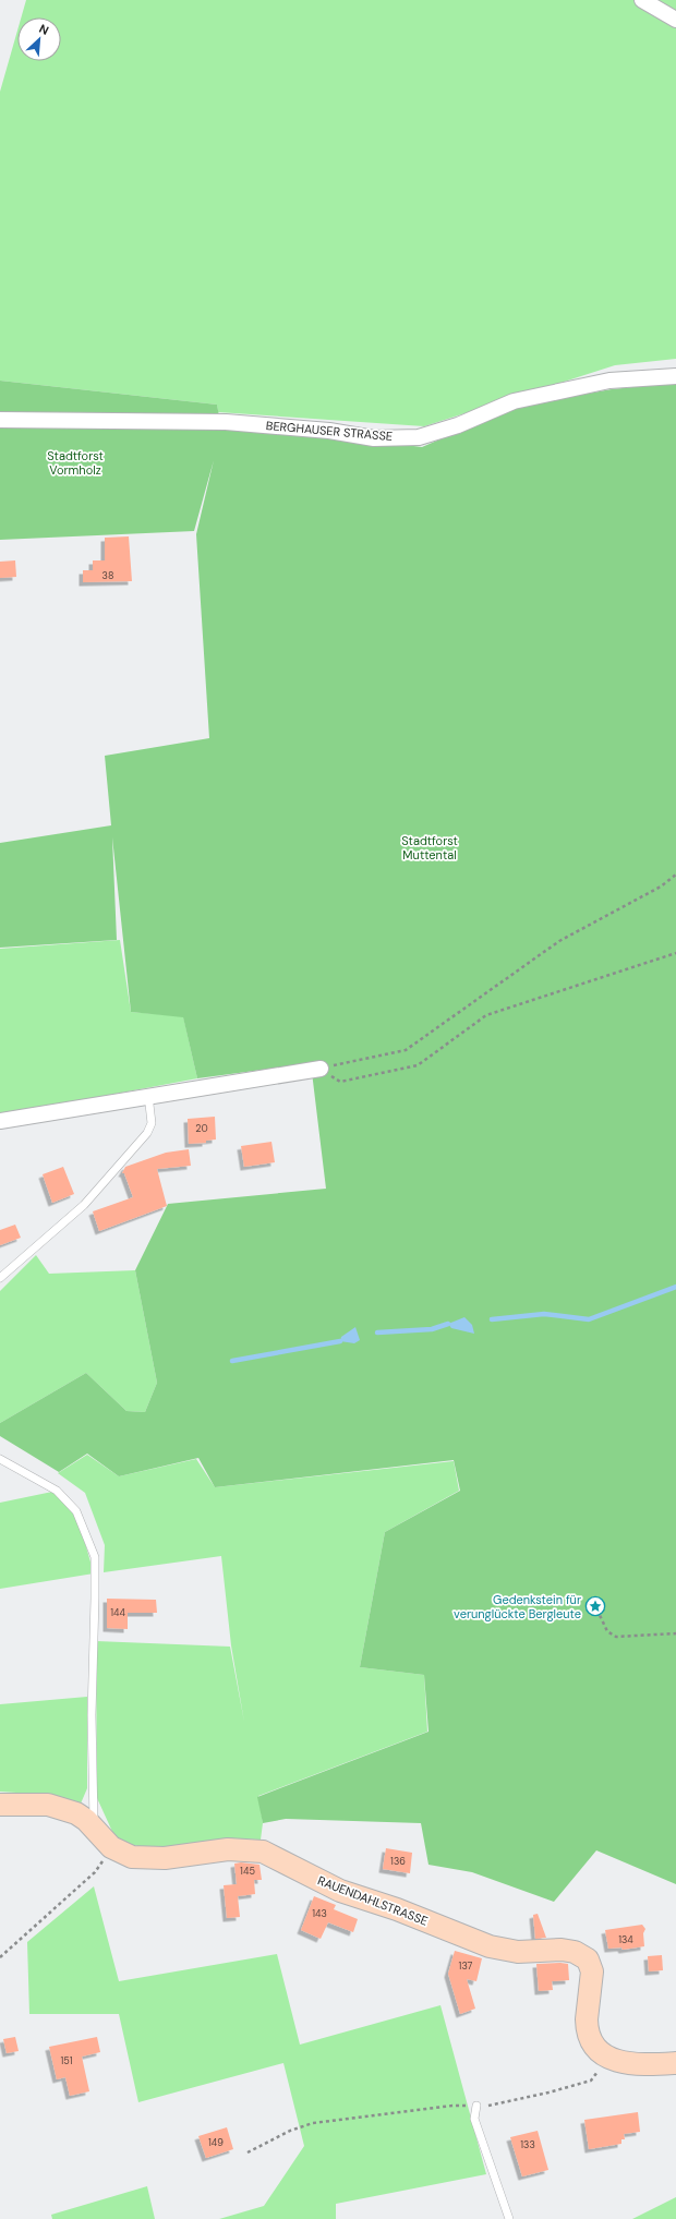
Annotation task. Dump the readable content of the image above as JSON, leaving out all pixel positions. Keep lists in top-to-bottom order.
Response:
{
  "streets": {
    "street": ["BERGHAUSER STRASSE", "RAUENDAHLSTRASSE"]
  },
  "parks": ["Stadtforst Vormholz", "Stadtforst Muttental"],
  "places": {
    "place": ["Gedenkstein für verunglückte Bergleute"]
  },
  "house_numbers": [
    "38",
    "20",
    "144",
    "136",
    "145",
    "143",
    "134",
    "137",
    "151",
    "149",
    "133"
  ],
  "north": "top right"
}
